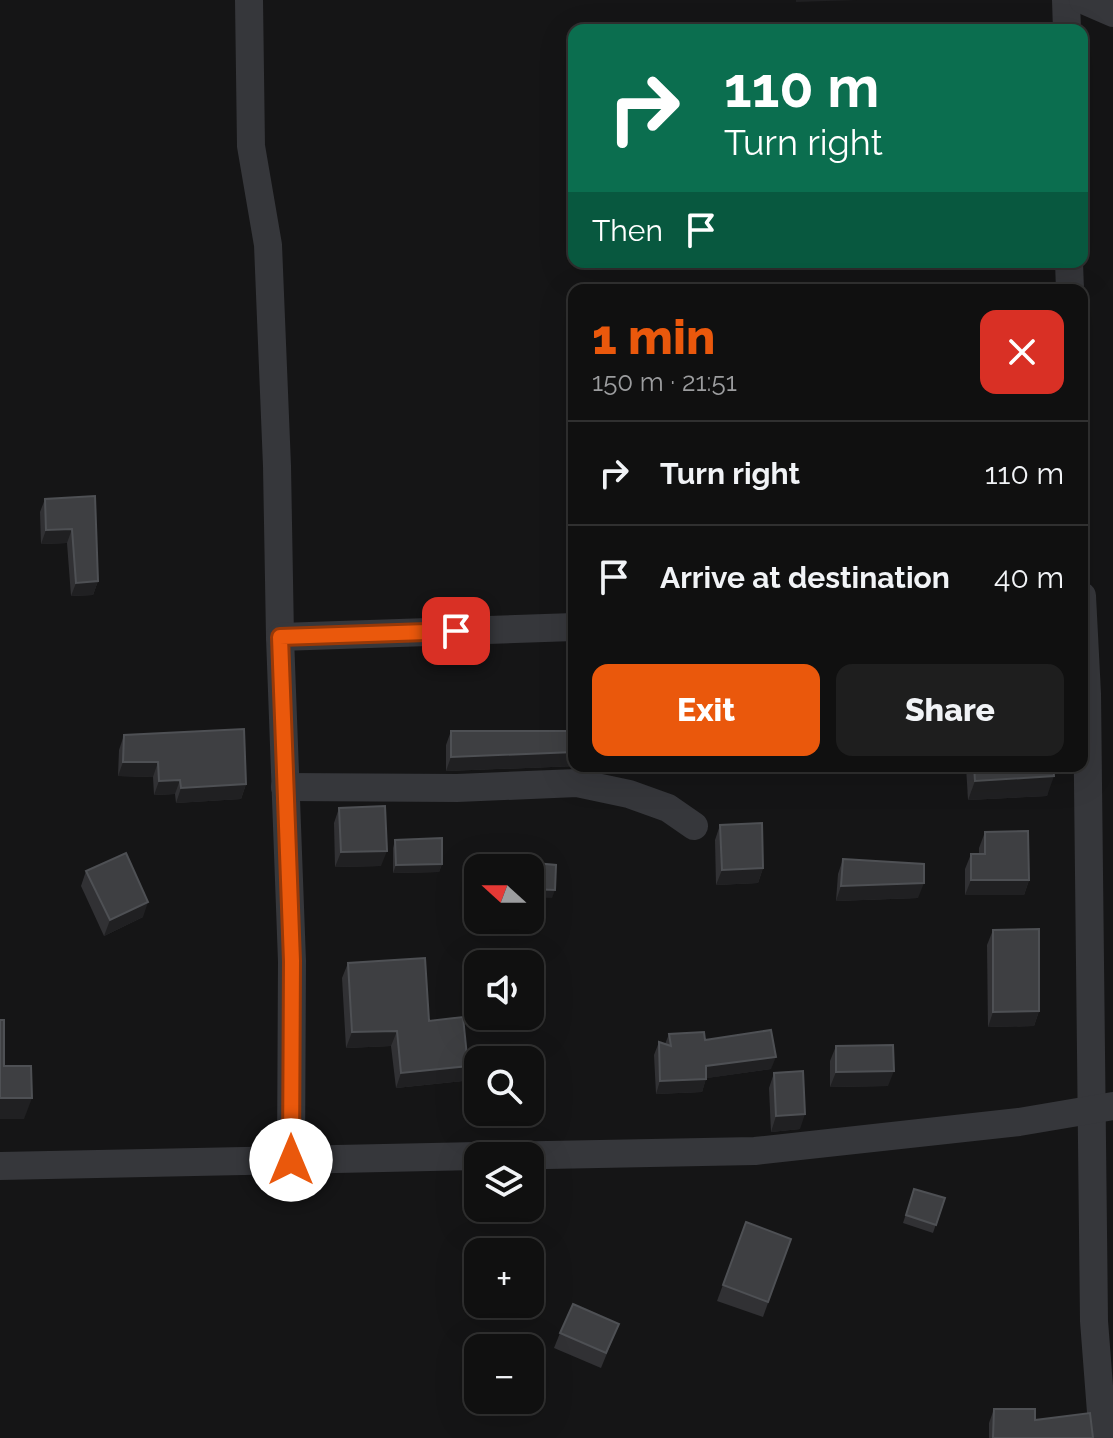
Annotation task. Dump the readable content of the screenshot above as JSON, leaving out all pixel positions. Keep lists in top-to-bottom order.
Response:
{
  "north": "left",
  "page": {
    "turn": ["110 m", "Turn right"],
    "then": "Then",
    "heading": ["1 min", "150 m · 21:51"],
    "list": [
      {
        "name": "Turn right",
        "value": "110 m"
      },
      {
        "name": "Arrive at destination",
        "value": "40 m"
      }
    ],
    "buttons": ["Exit", "Share"],
    "map_buttons": ["+", "−"]
  }
}
